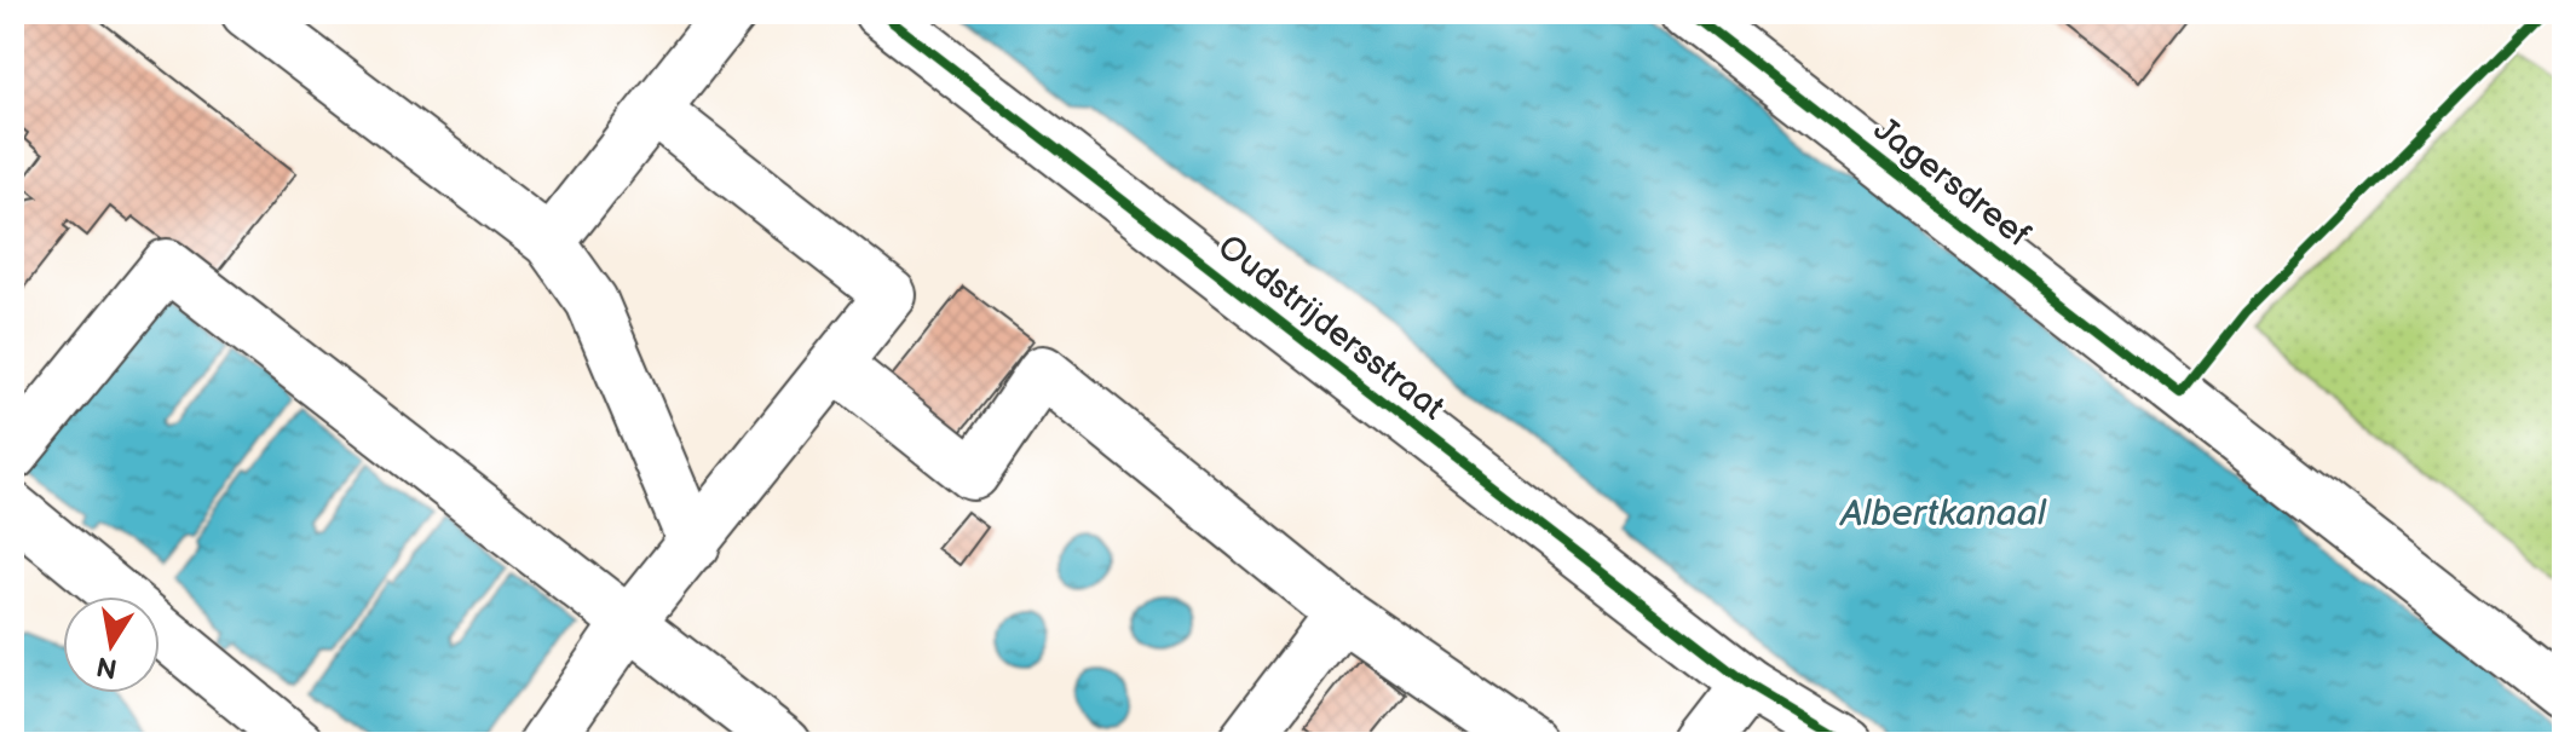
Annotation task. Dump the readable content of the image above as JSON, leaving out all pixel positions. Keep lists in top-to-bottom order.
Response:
{
  "streets": {
    "street": ["Jagersdreef", "Oudstrijdersstraat"]
  },
  "water": ["Albertkanaal"],
  "north": "bottom"
}
